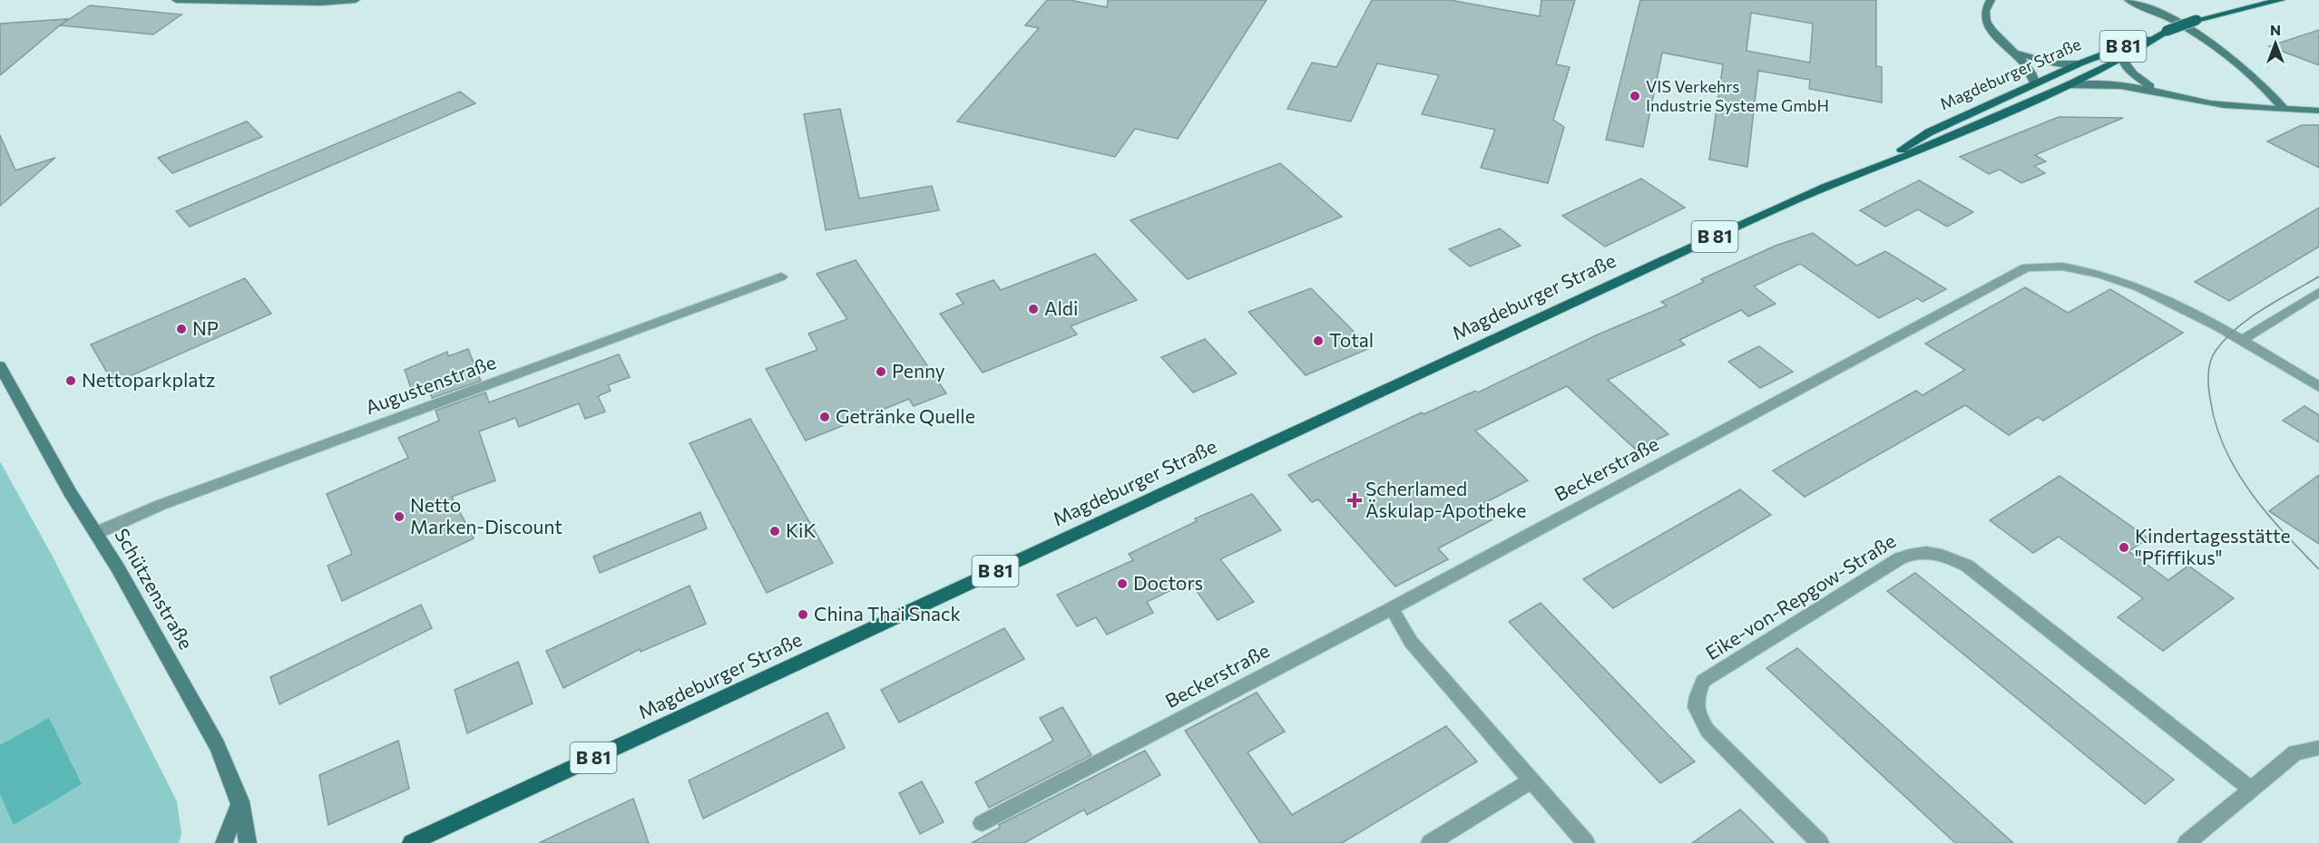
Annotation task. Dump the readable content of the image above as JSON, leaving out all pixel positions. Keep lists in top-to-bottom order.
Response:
{
  "streets": {
    "main road": ["B 81", "Magdeburger Straße"],
    "street": [
      "Augustenstraße",
      "Beckerstraße",
      "Schützenstraße",
      "Eike-von-Repgow-Straße"
    ]
  },
  "crossings": [
    ["Augustenstraße", "Schützenstraße"]
  ],
  "places": {
    "other": [
      "VIS Verkehrs Industrie Systeme GmbH",
      "Aldi",
      "NP",
      "Total",
      "Penny",
      "Nettoparkplatz",
      "Getränke Quelle",
      "Netto Marken-Discount",
      "KiK",
      "Kindertagesstätte \"Pfiffikus\"",
      "Doctors",
      "China Thai Snack"
    ],
    "health": ["Scherlamed Äskulap-Apotheke"]
  },
  "north": "top"
}
